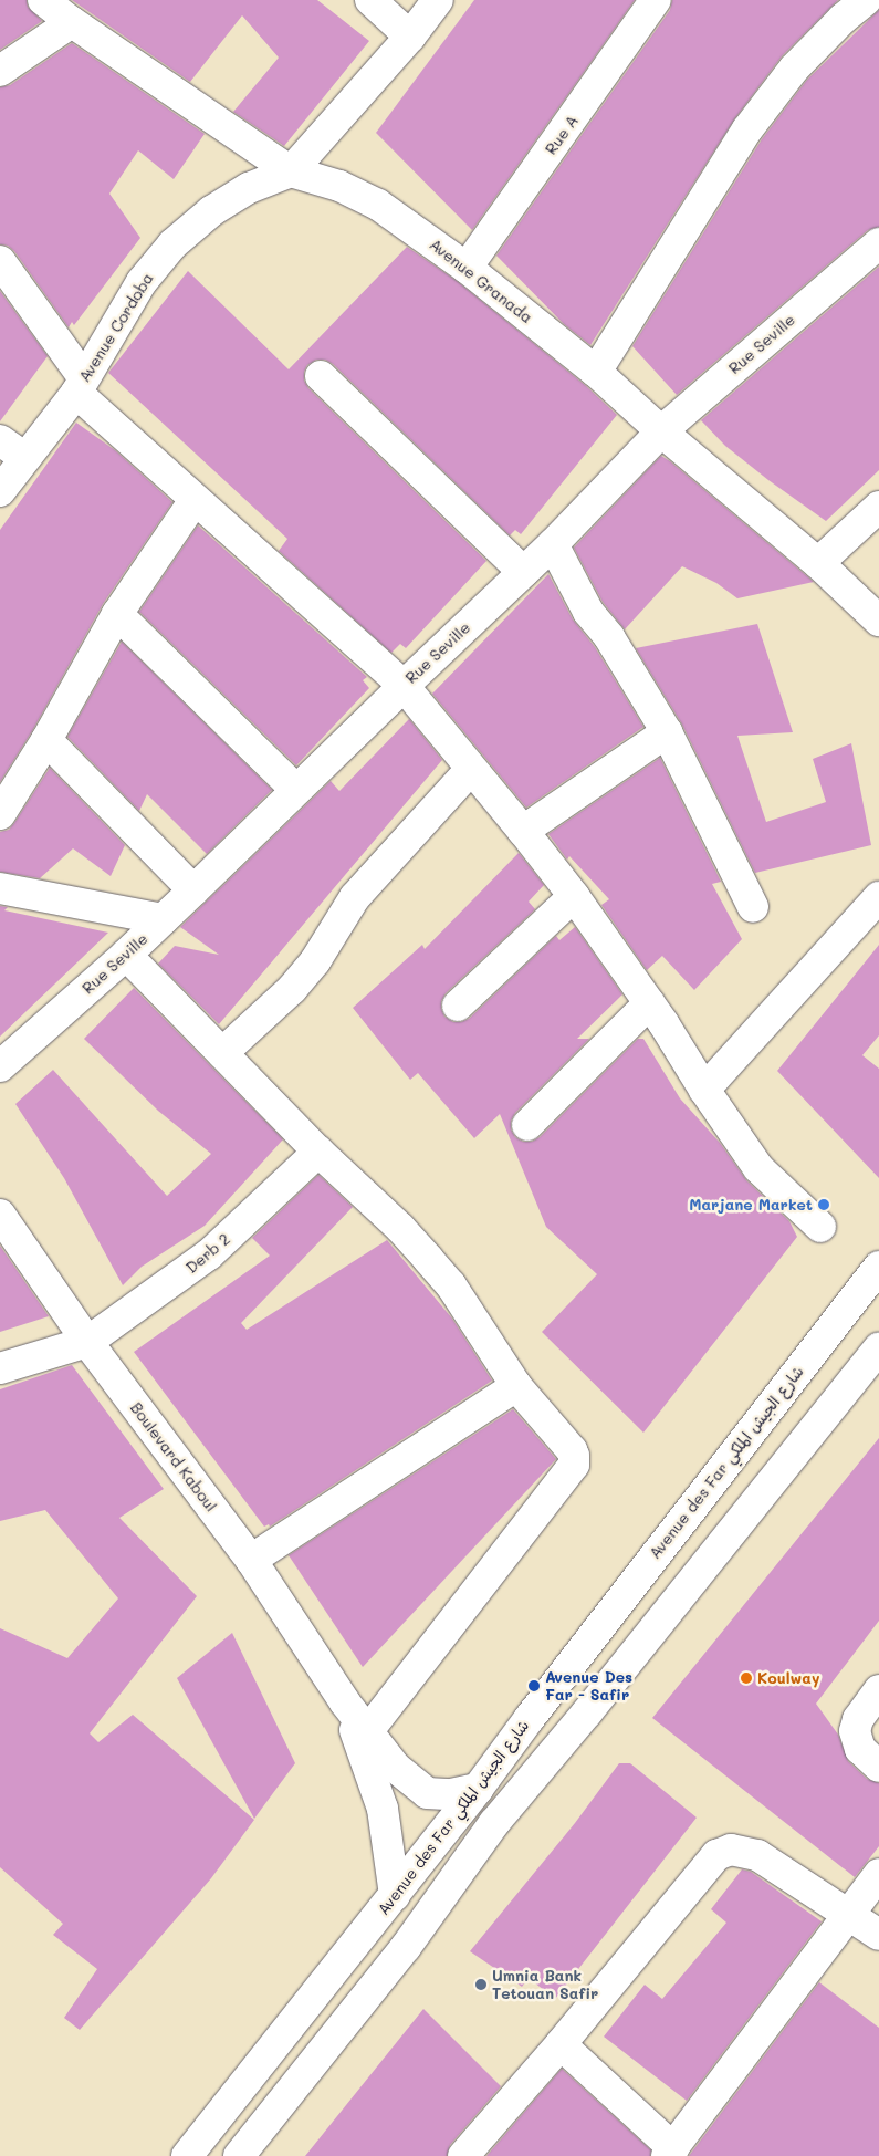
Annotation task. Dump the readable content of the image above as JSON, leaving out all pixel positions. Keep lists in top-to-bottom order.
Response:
{
  "streets": {
    "street": [
      "Rue A",
      "Avenue Granada",
      "Avenue Cordoba",
      "Rue Seville",
      "Derb 2",
      "Boulevard Kaboul",
      "Avenue des Far شارع الجيش الملكي"
    ]
  },
  "crossings": [
    ["Rue A", "Avenue Granada"],
    ["Avenue Granada", "Avenue Cordoba"],
    ["Avenue Granada", "Rue Seville"],
    ["Derb 2", "Boulevard Kaboul"],
    ["Boulevard Kaboul", "Avenue des Far شارع الجيش الملكي"]
  ],
  "places": [
    "Marjane Market",
    "Koulway",
    "Avenue Des Far - Safir",
    "Umnia Bank Tetouan Safir"
  ]
}
